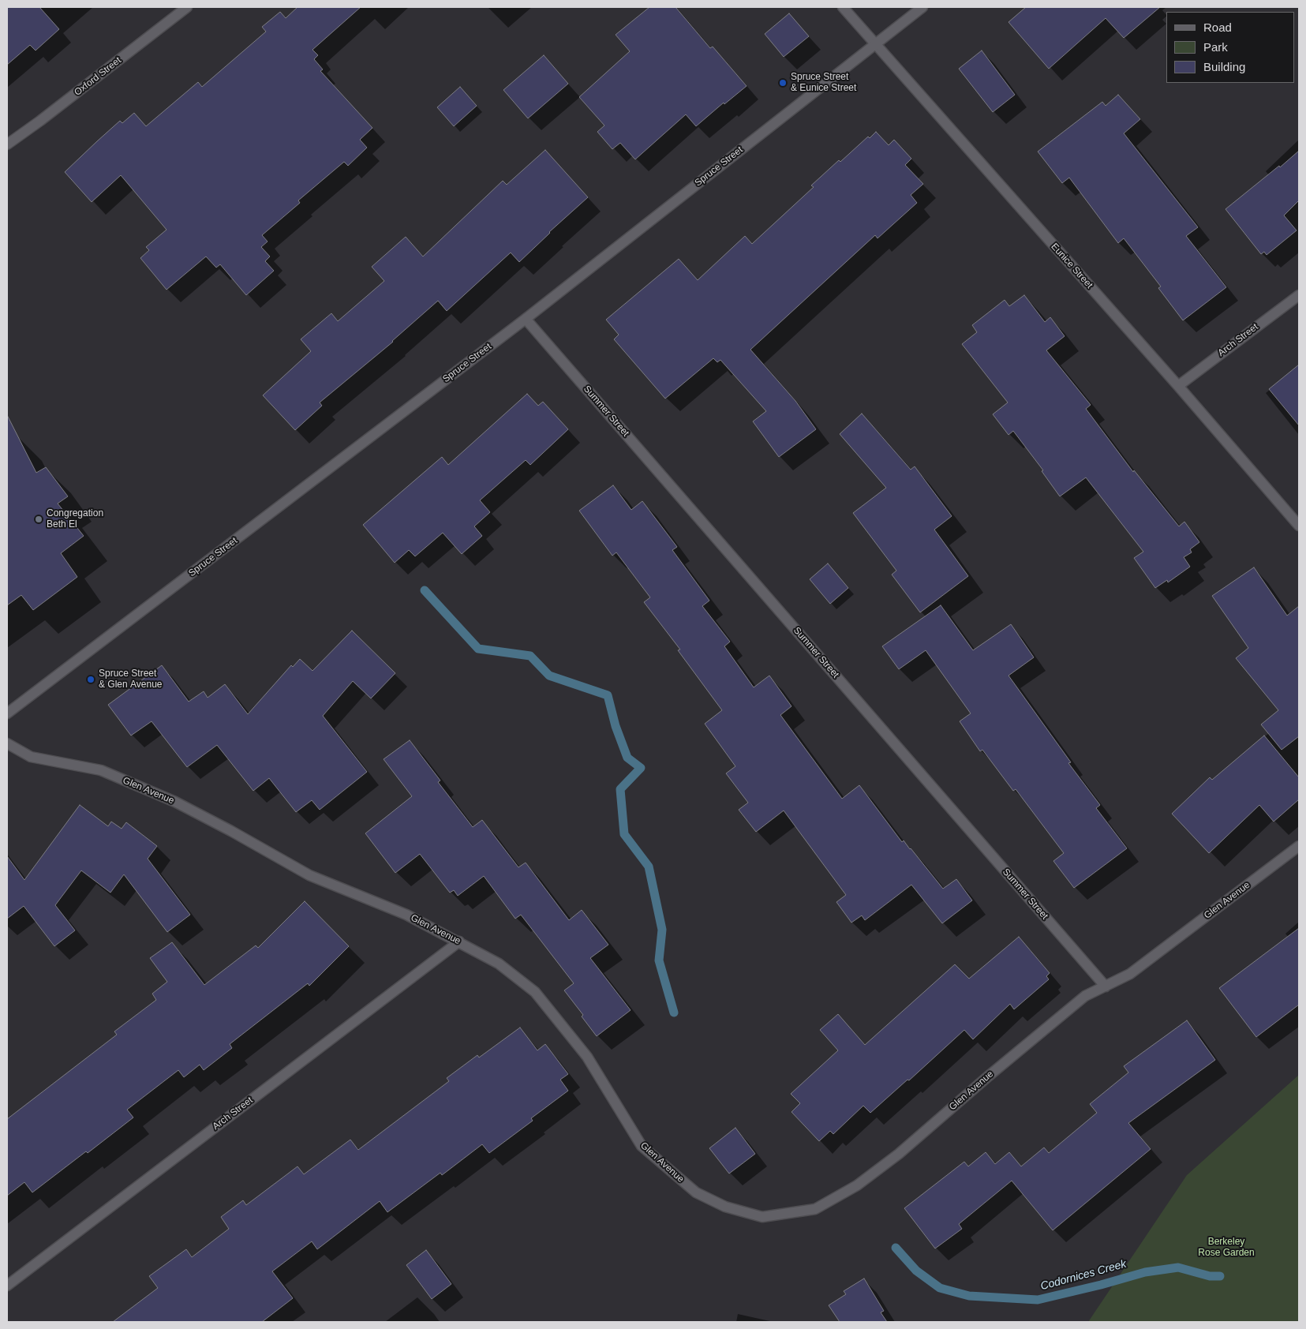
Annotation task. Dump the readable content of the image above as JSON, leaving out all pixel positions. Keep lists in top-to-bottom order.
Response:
{
  "streets": {
    "street": [
      "Oxford Street",
      "Spruce Street",
      "Eunice Street",
      "Arch Street",
      "Summer Street",
      "Glen Avenue"
    ]
  },
  "crossings": [
    ["Spruce Street", "Eunice Street"],
    ["Spruce Street", "Summer Street"],
    ["Eunice Street", "Arch Street"],
    ["Arch Street", "Glen Avenue"],
    ["Summer Street", "Glen Avenue"]
  ],
  "water": ["Codornices Creek"],
  "parks": ["Berkeley Rose Garden"],
  "places": ["Spruce Street & Eunice Street", "Congregation Beth El", "Spruce Street & Glen Avenue"],
  "legend": ["Road", "Park", "Building"]
}
